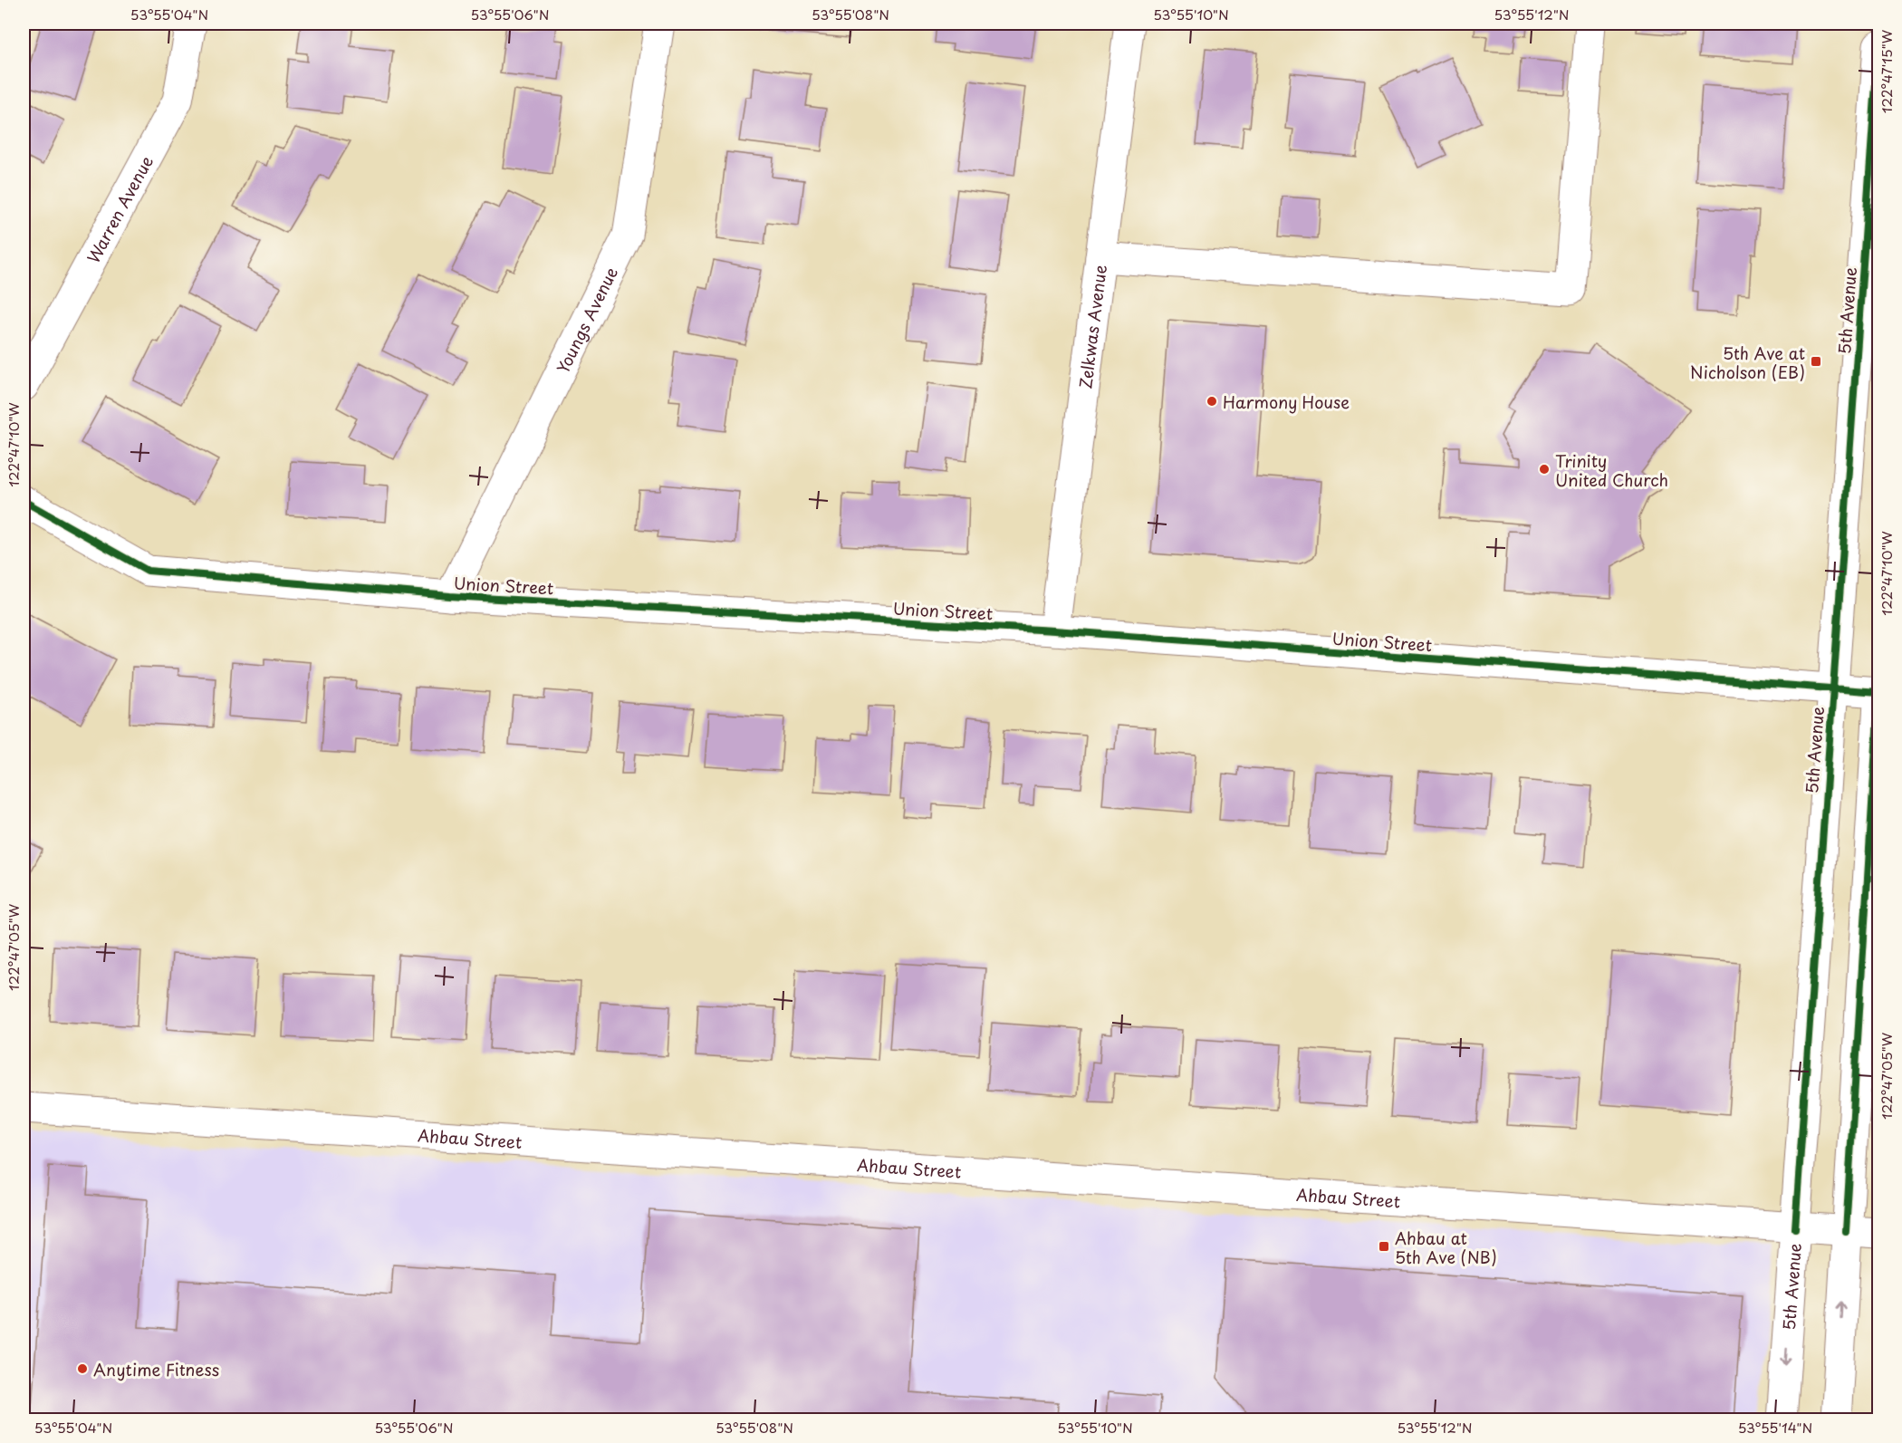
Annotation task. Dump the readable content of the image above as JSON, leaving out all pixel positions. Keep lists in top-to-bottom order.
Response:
{
  "streets": {
    "street": [
      "Warren Avenue",
      "5th Avenue",
      "Youngs Avenue",
      "Zelkwas Avenue",
      "Union Street",
      "Ahbau Street"
    ]
  },
  "crossings": [
    ["5th Avenue", "Union Street"],
    ["5th Avenue", "Ahbau Street"],
    ["Youngs Avenue", "Union Street"],
    ["Zelkwas Avenue", "Union Street"]
  ],
  "places": {
    "transit": ["5th Ave at Nicholson (EB)", "Ahbau at 5th Ave (NB)"],
    "other": ["Harmony House", "Trinity United Church", "Anytime Fitness"]
  },
  "coordinates": [
    "53°55'04\"N",
    "53°55'06\"N",
    "53°55'08\"N",
    "53°55'10\"N",
    "53°55'12\"N",
    "122°47'15\"W",
    "122°47'10\"W",
    "122°47'05\"W",
    "53°55'14\"N"
  ]
}
